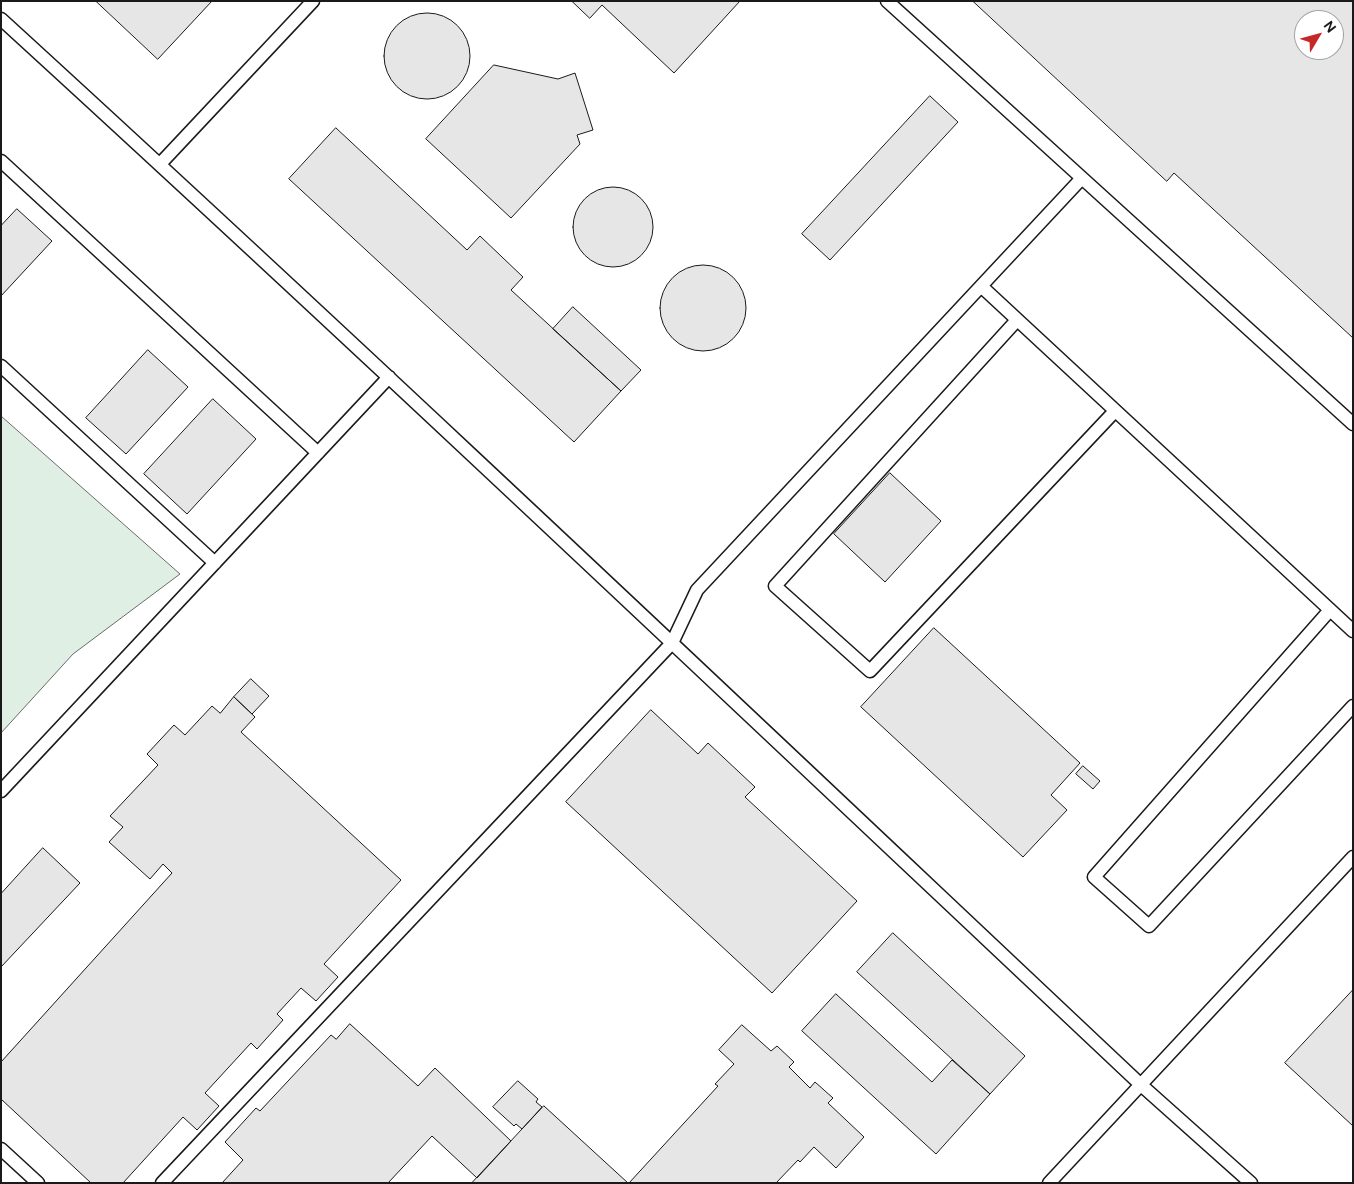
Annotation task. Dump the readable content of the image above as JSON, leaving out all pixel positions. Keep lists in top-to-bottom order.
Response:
{
  "north": "top right"
}
